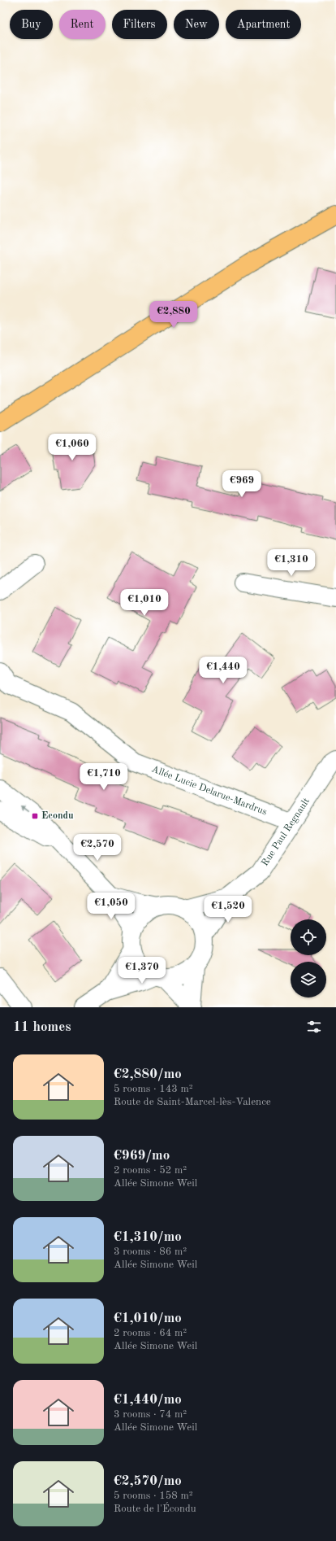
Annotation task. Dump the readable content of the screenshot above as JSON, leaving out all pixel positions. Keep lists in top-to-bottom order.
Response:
{
  "streets": {
    "street": ["Allée Lucie Delarue-Mardrus", "Rue Paul Regnault"]
  },
  "crossings": [
    ["Allée Lucie Delarue-Mardrus", "Rue Paul Regnault"]
  ],
  "places": {
    "transit": ["Econdu"]
  },
  "page": {
    "chip": [
      "Buy",
      "Rent",
      "Filters",
      "New",
      "Apartment"
    ],
    "price": [
      "€2,880",
      "€1,060",
      "€969",
      "€1,310",
      "€1,010",
      "€1,440",
      "€1,710",
      "€2,570",
      "€1,050",
      "€1,520",
      "€1,370"
    ],
    "heading": "11 homes",
    "list": [
      {
        "name": "€2,880/mo",
        "note": "5 rooms · 143 m² · Route de Saint-Marcel-lès-Valence"
      },
      {
        "name": "€969/mo",
        "note": "2 rooms · 52 m² · Allée Simone Weil"
      },
      {
        "name": "€1,310/mo",
        "note": "3 rooms · 86 m² · Allée Simone Weil"
      },
      {
        "name": "€1,010/mo",
        "note": "2 rooms · 64 m² · Allée Simone Weil"
      },
      {
        "name": "€1,440/mo",
        "note": "3 rooms · 74 m² · Allée Simone Weil"
      },
      {
        "name": "€2,570/mo",
        "note": "5 rooms · 158 m² · Route de l'Écondu"
      }
    ]
  }
}
